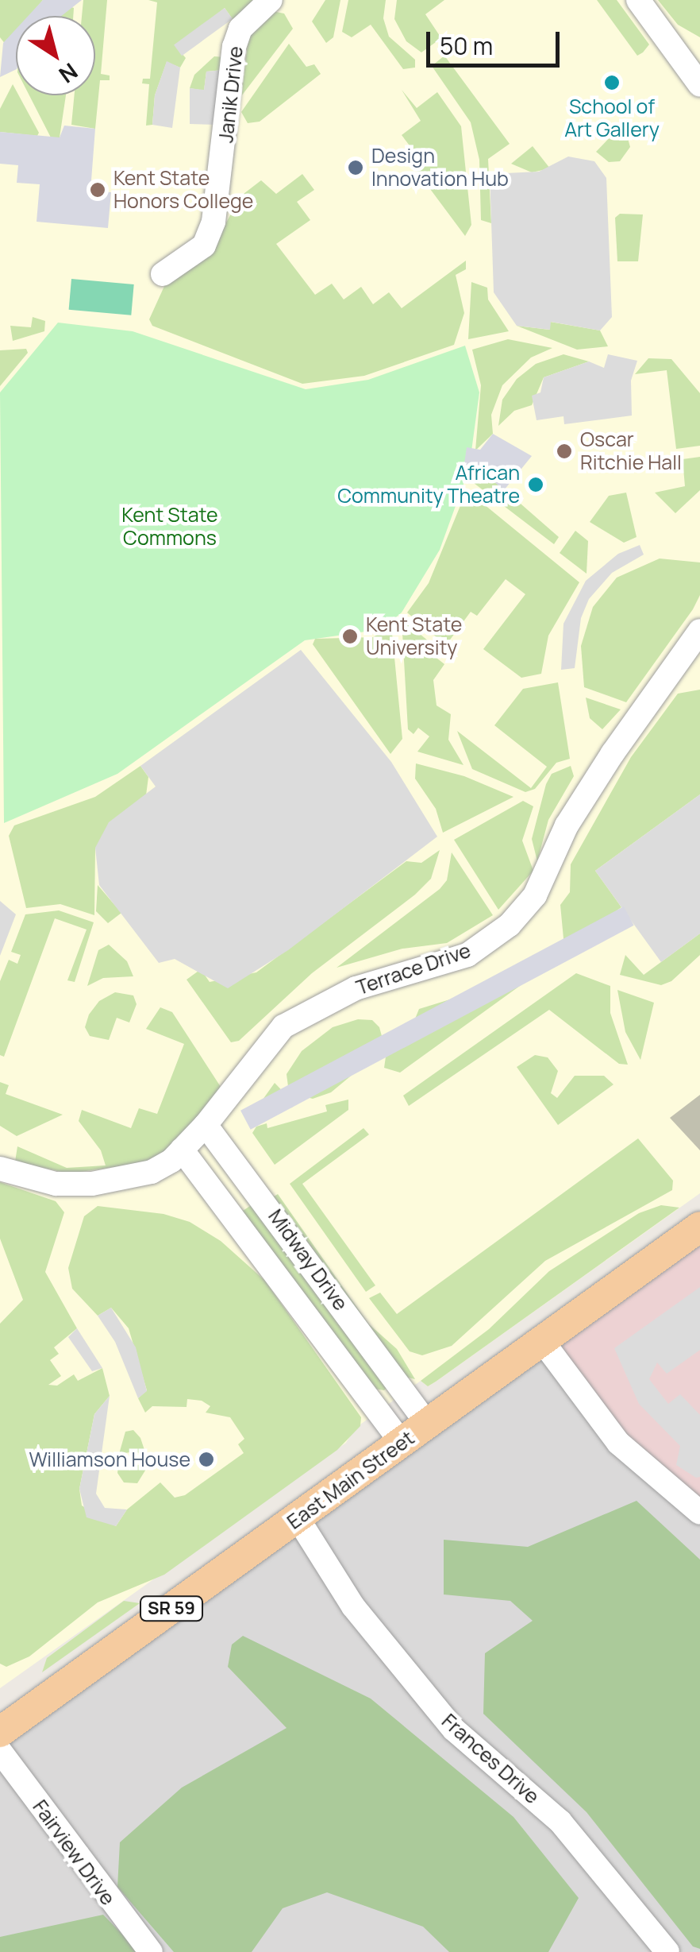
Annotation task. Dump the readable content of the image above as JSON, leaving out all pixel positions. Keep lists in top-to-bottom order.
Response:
{
  "streets": {
    "main road": ["East Main Street", "SR 59"],
    "street": [
      "Janik Drive",
      "Terrace Drive",
      "Midway Drive",
      "Frances Drive",
      "Fairview Drive"
    ]
  },
  "crossings": [
    ["Terrace Drive", "Midway Drive"],
    ["Midway Drive", "East Main Street"],
    ["East Main Street", "Frances Drive"]
  ],
  "parks": ["Kent State Commons"],
  "places": [
    "School of Art Gallery",
    "Design Innovation Hub",
    "Kent State Honors College",
    "Oscar Ritchie Hall",
    "African Community Theatre",
    "Kent State University",
    "Williamson House"
  ],
  "scale_bar": "50 m",
  "north": "bottom right"
}
